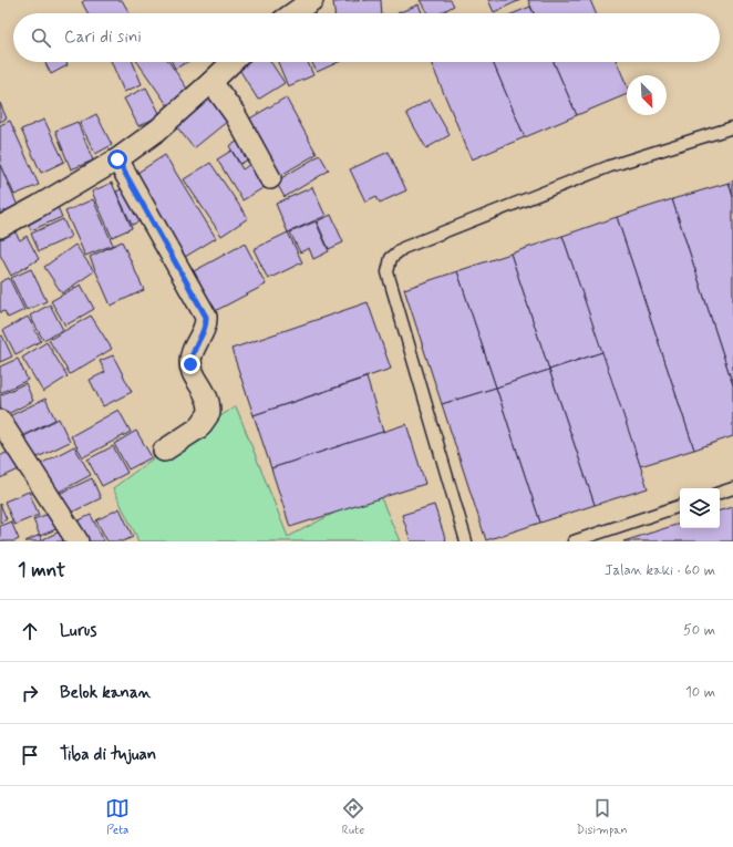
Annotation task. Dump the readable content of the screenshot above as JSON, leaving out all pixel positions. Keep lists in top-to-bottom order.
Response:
{
  "north": "bottom right",
  "page": {
    "search": "Cari di sini",
    "heading": ["1 mnt", "Jalan kaki · 60 m"],
    "list": [
      ["Lurus", "50 m"],
      ["Belok kanan", "10 m"],
      "Tiba di tujuan"
    ],
    "nav": ["Peta", "Rute", "Disimpan"]
  }
}
